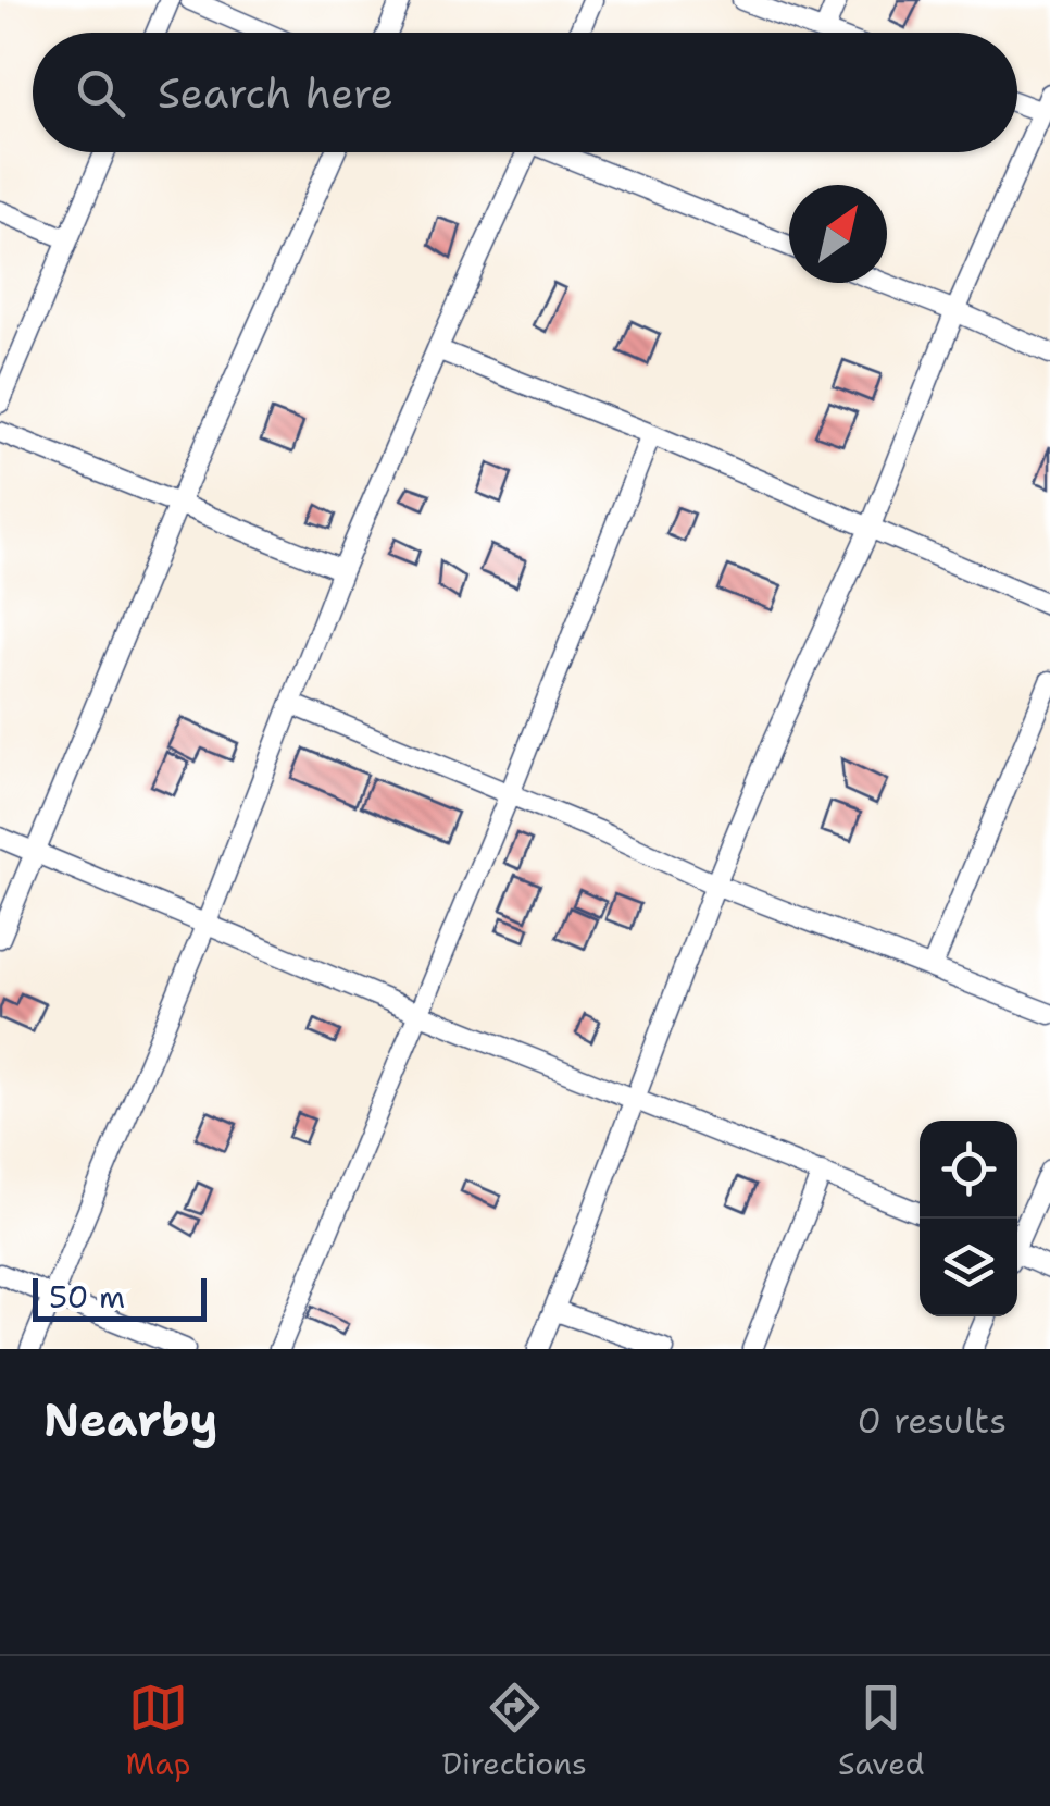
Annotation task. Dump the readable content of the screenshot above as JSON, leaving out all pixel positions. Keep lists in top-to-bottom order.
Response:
{
  "scale_bar": "50 m",
  "north": "top right",
  "page": {
    "search": "Search here",
    "scale": "50 m",
    "heading": ["Nearby", "0 results"],
    "nav": ["Map", "Directions", "Saved"]
  }
}
